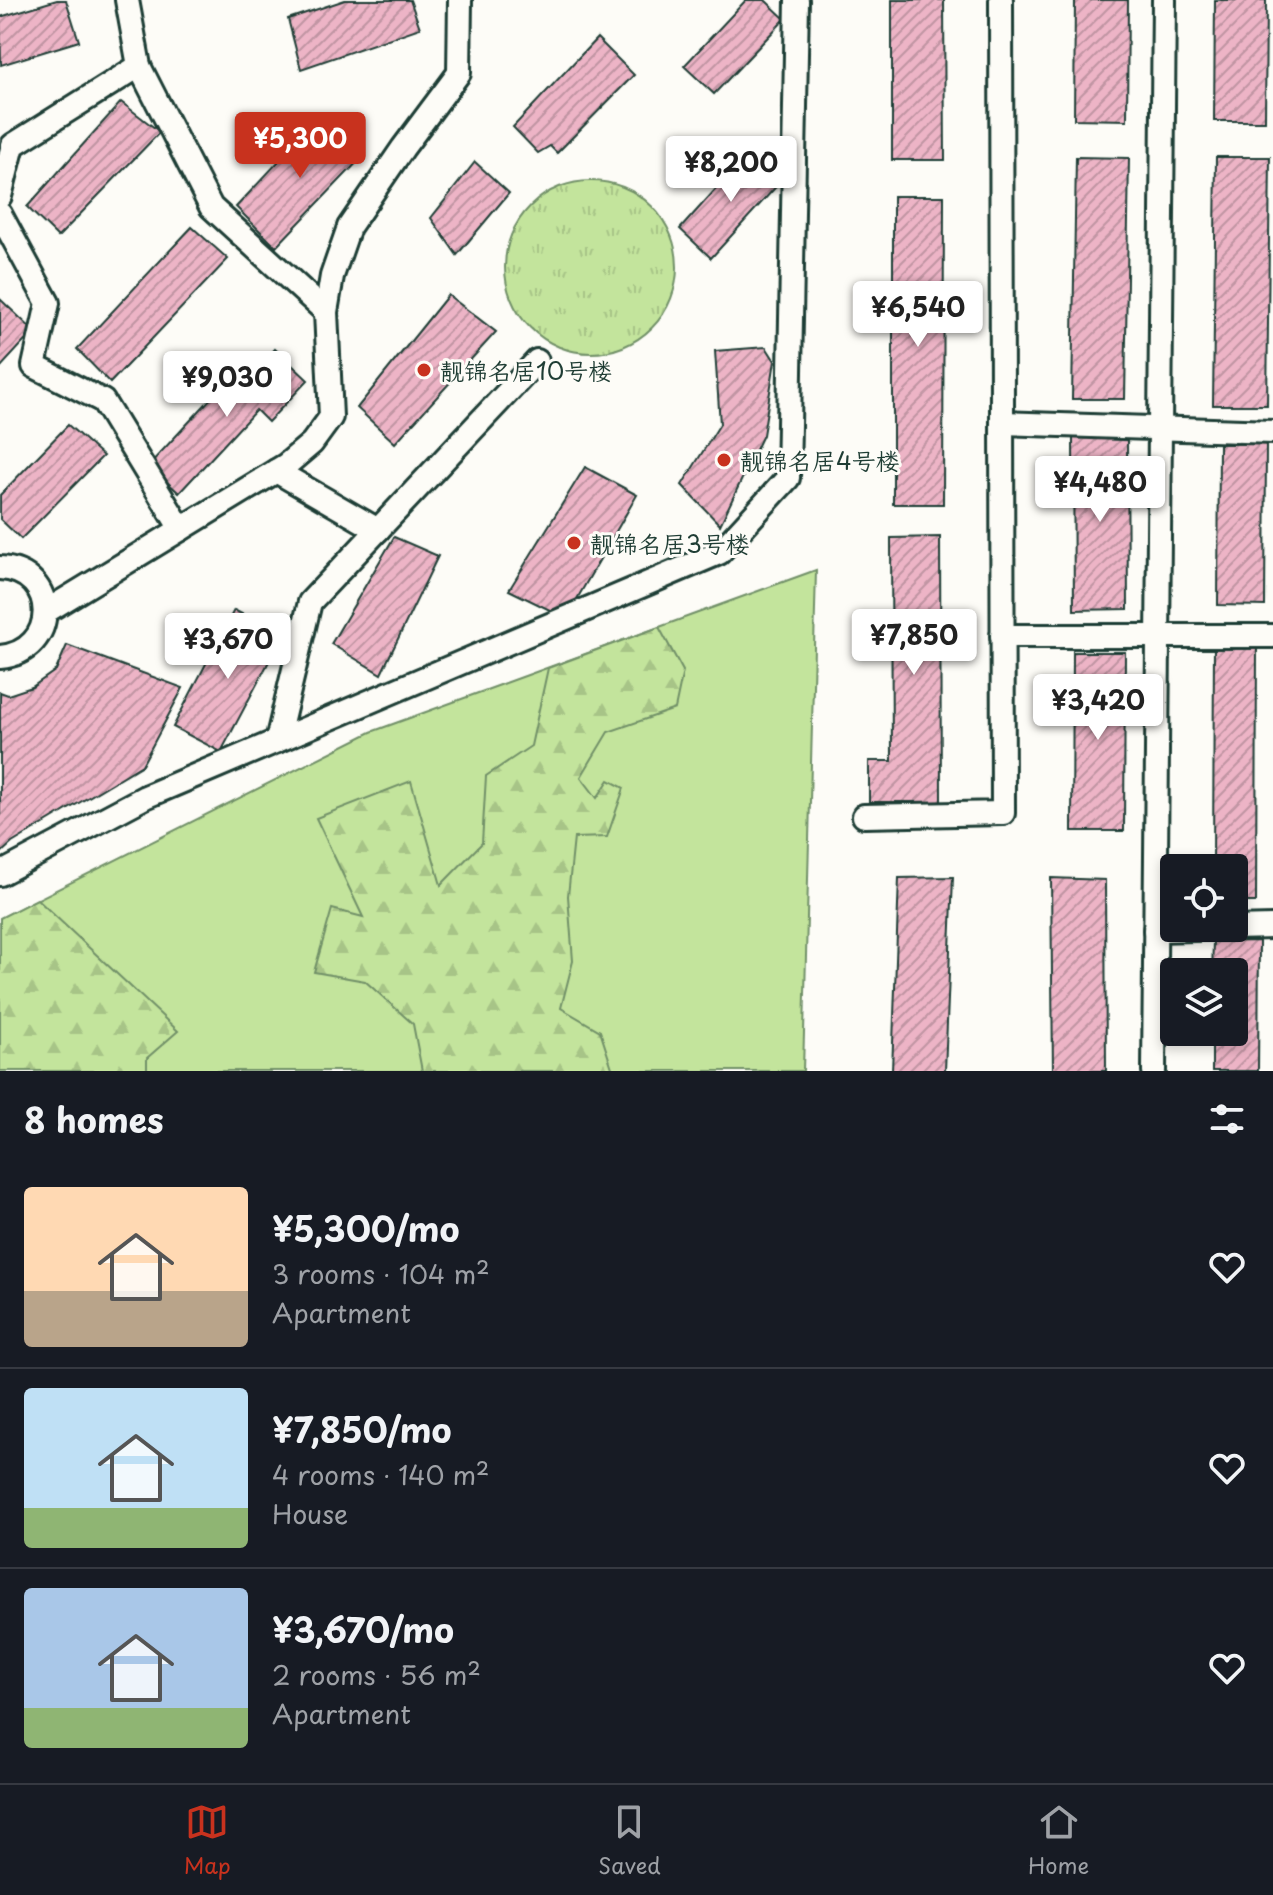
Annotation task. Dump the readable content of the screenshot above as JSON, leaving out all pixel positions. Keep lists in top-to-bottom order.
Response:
{
  "places": ["靓锦名居10号楼", "靓锦名居4号楼", "靓锦名居3号楼"],
  "page": {
    "price": [
      "¥5,300",
      "¥8,200",
      "¥6,540",
      "¥9,030",
      "¥4,480",
      "¥7,850",
      "¥3,670",
      "¥3,420"
    ],
    "heading": "8 homes",
    "list": [
      {
        "name": "¥5,300/mo",
        "note": "3 rooms · 104 m² · Apartment"
      },
      {
        "name": "¥7,850/mo",
        "note": "4 rooms · 140 m² · House"
      },
      {
        "name": "¥3,670/mo",
        "note": "2 rooms · 56 m² · Apartment"
      }
    ],
    "tabs": ["Map", "Saved", "Home"]
  }
}
